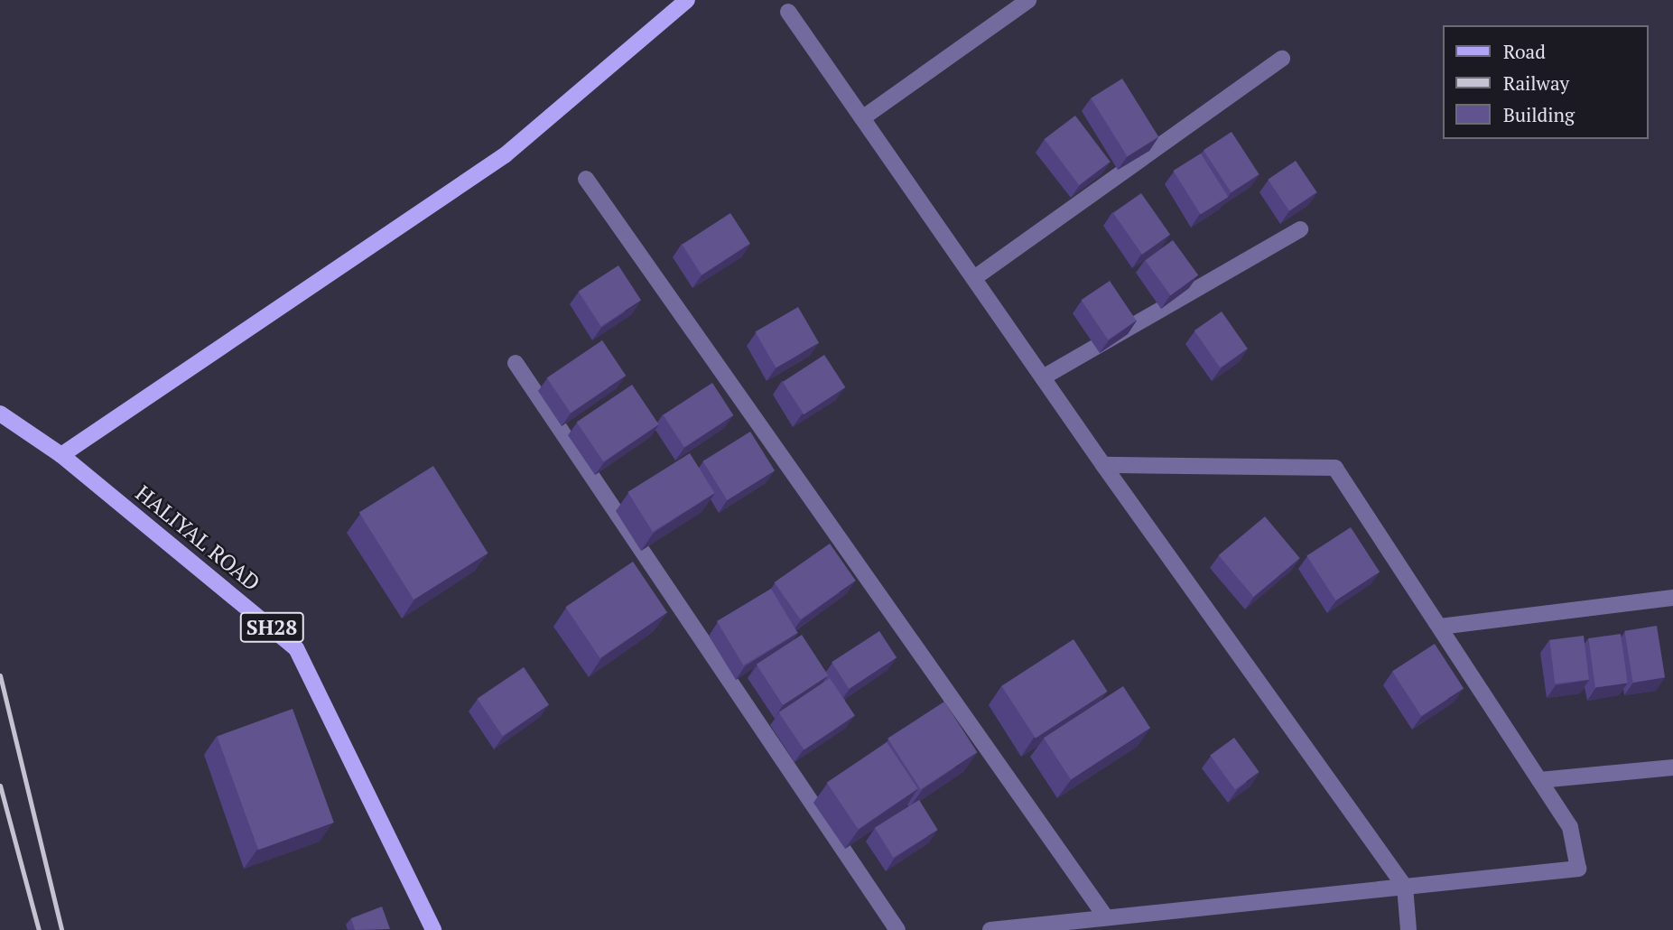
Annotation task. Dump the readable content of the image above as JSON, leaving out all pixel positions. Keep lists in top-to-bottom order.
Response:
{
  "streets": {
    "main road": ["HALIYAL ROAD", "SH28"]
  },
  "legend": ["Road", "Railway", "Building"]
}
